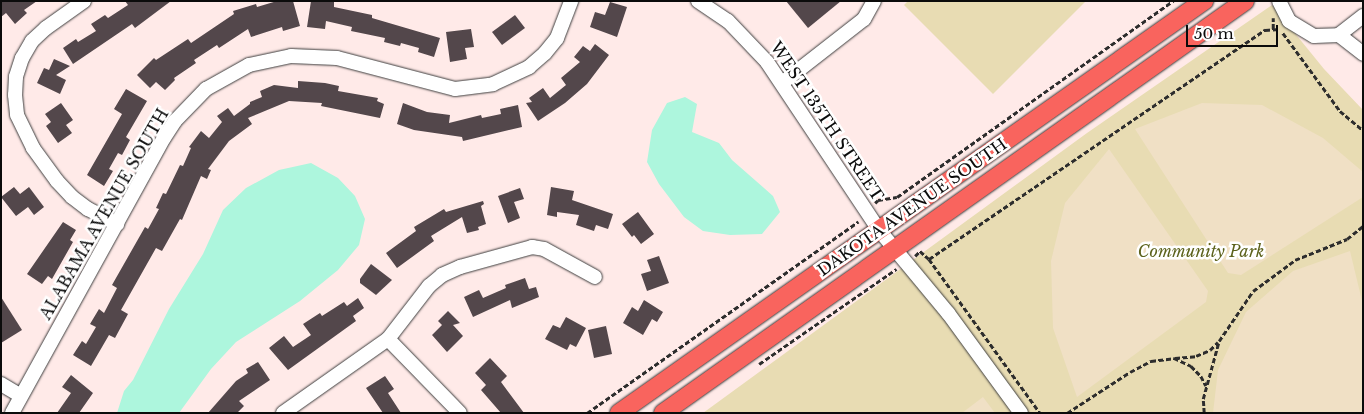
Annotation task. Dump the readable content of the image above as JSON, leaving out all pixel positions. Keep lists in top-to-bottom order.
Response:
{
  "streets": {
    "main road": ["DAKOTA AVENUE SOUTH"],
    "street": ["WEST 135TH STREET", "ALABAMA AVENUE SOUTH"]
  },
  "crossings": [
    ["WEST 135TH STREET", "DAKOTA AVENUE SOUTH"]
  ],
  "parks": ["Community Park"],
  "scale_bar": "50 m"
}
